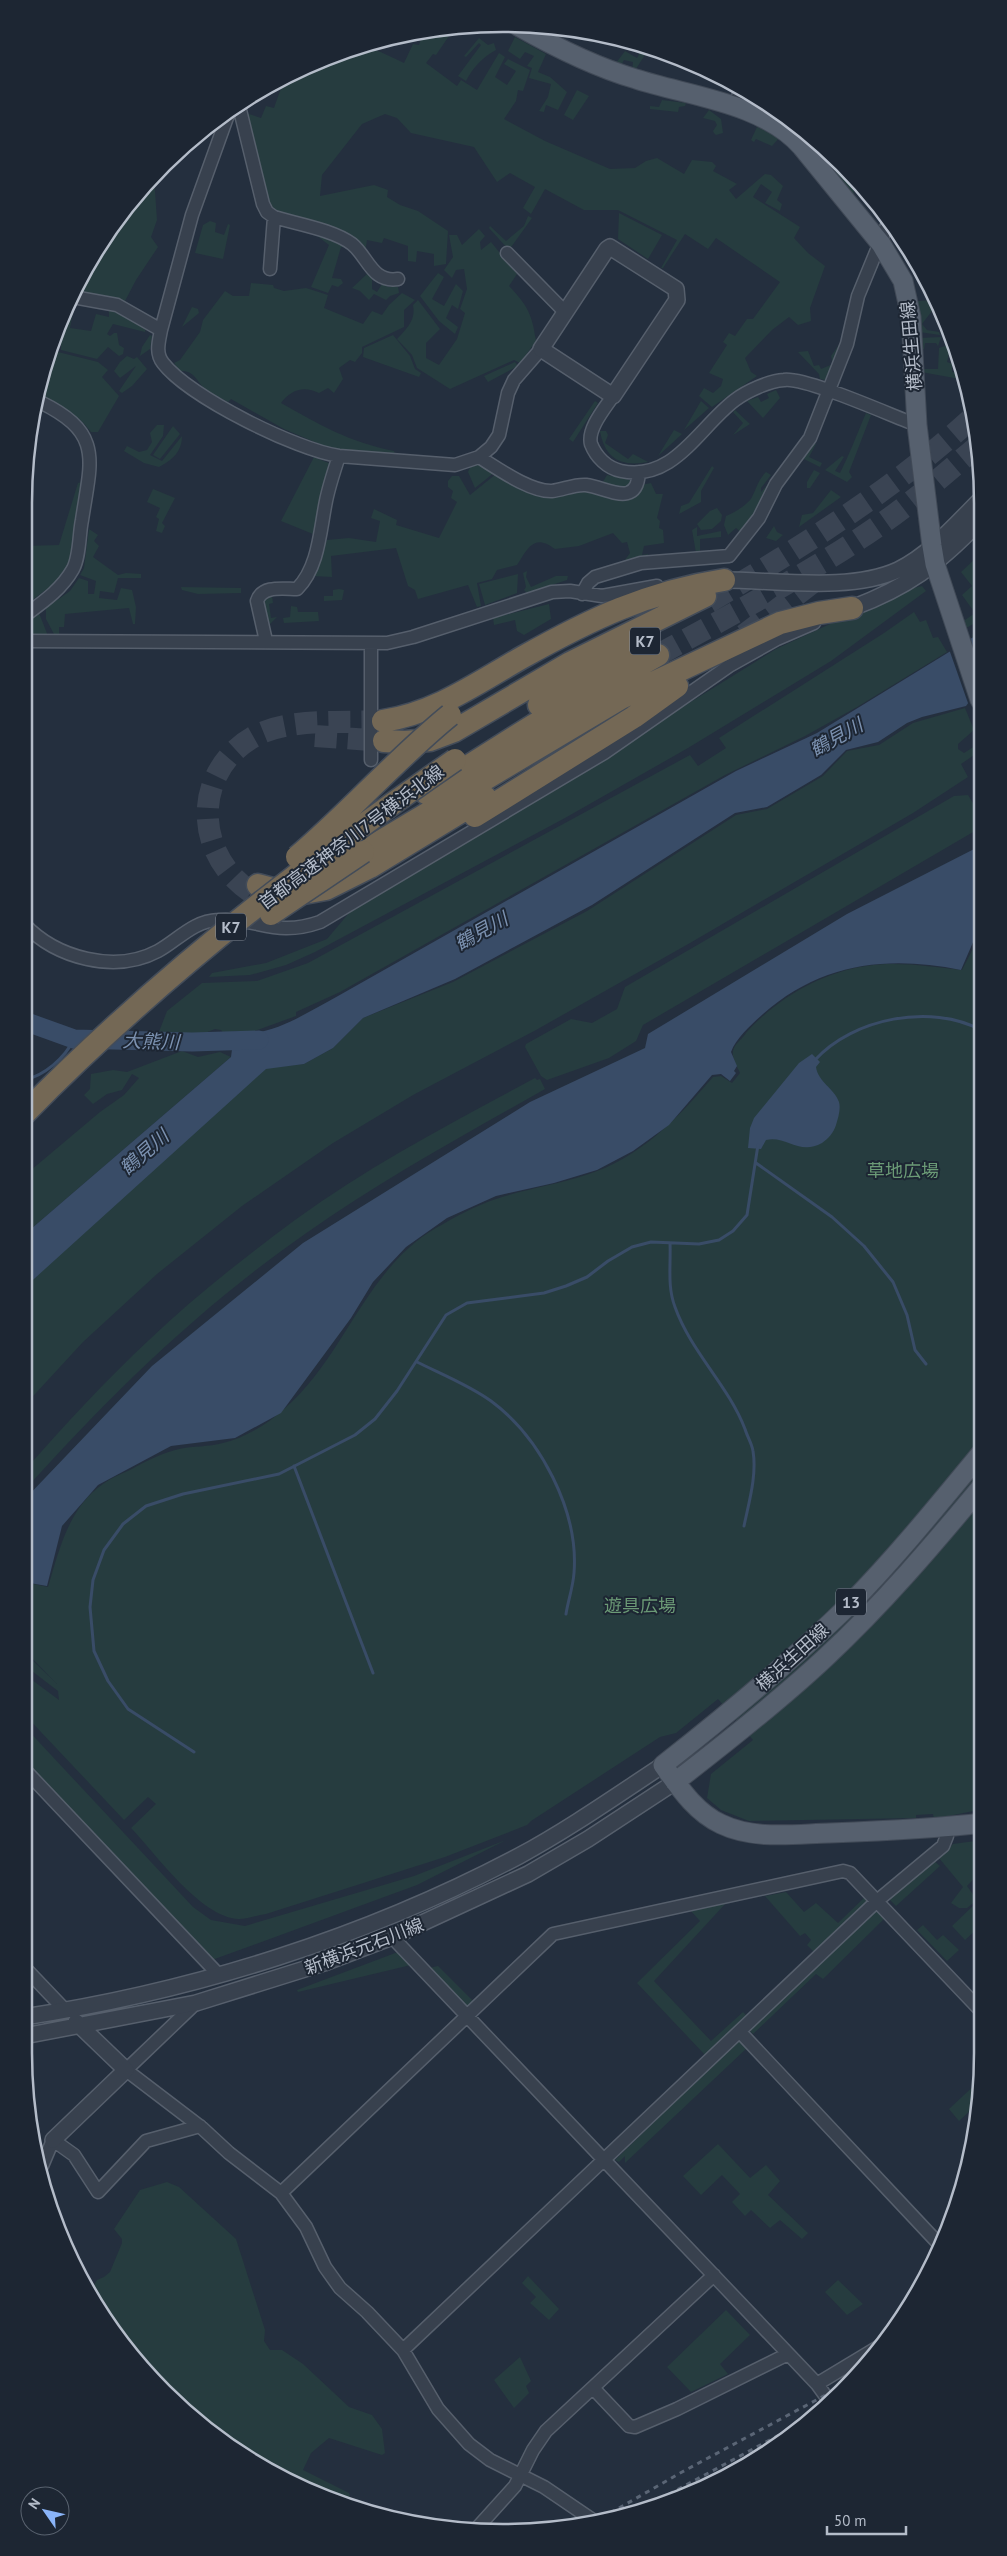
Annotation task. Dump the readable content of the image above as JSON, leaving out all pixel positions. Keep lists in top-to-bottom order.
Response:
{
  "streets": {
    "highway": ["K7", "首都高速神奈川7号横浜北線"],
    "main road": ["横浜生田線", "13"],
    "street": ["新横浜元石川線"]
  },
  "crossings": [
    ["横浜生田線", "新横浜元石川線"]
  ],
  "water": ["鶴見川", "大熊川"],
  "parks": ["草地広場", "遊具広場"],
  "scale_bar": "50 m",
  "north": "top left"
}
